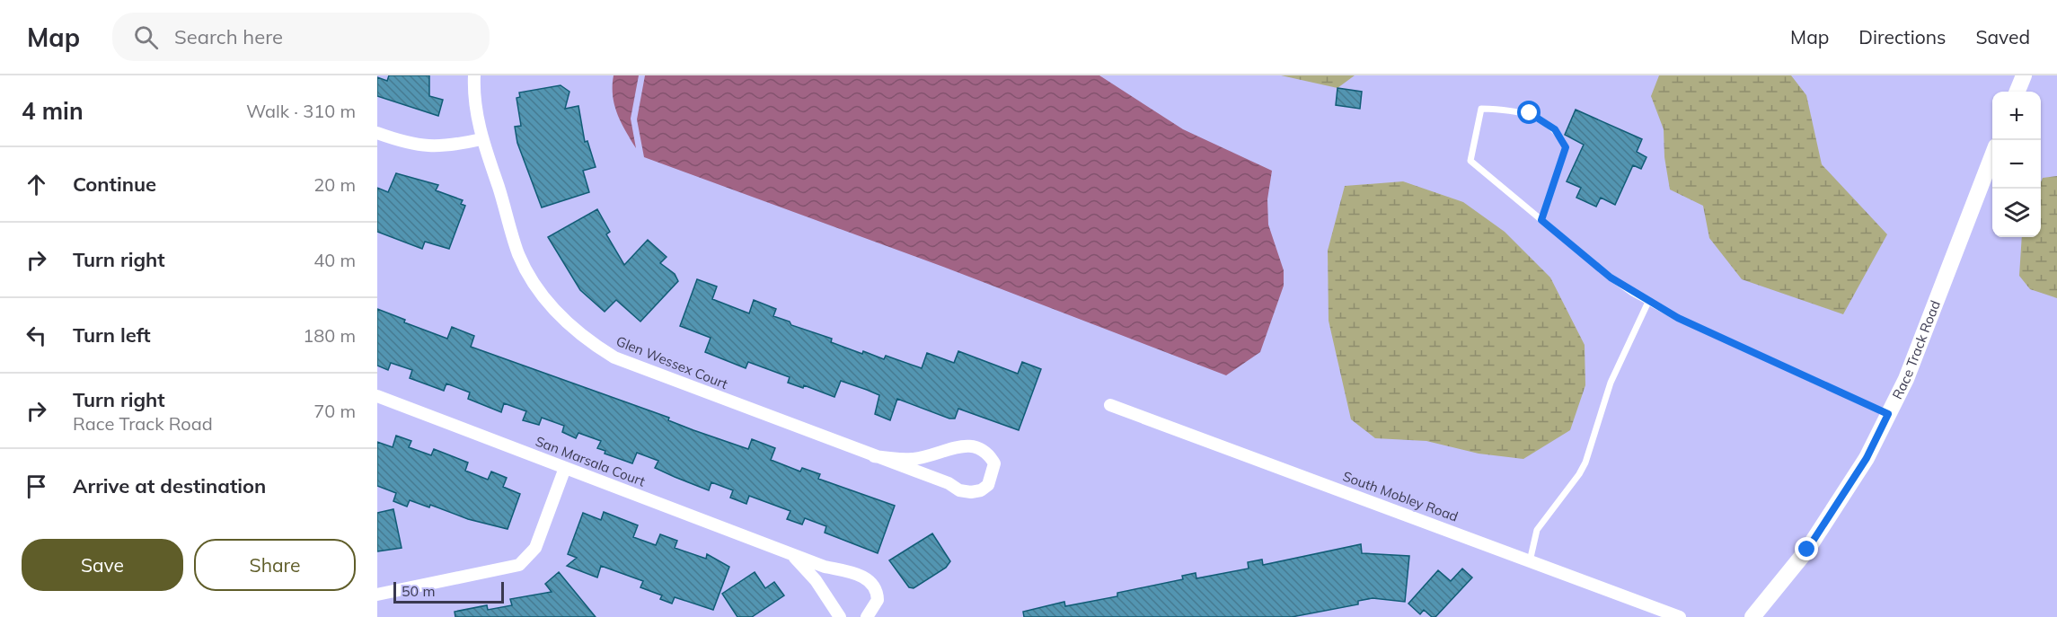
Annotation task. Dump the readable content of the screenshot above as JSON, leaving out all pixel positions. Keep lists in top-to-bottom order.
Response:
{
  "streets": {
    "main road": ["Race Track Road"],
    "street": ["Glen Wessex Court", "San Marsala Court", "South Mobley Road"]
  },
  "scale_bar": "50 m",
  "page": {
    "header": "Map",
    "search": "Search here",
    "nav": ["Map", "Directions", "Saved"],
    "heading": ["4 min", "Walk · 310 m"],
    "map_buttons": ["+", "−"],
    "list": [
      ["Continue", "20 m"],
      ["Turn right", "40 m"],
      ["Turn left", "180 m"],
      ["Turn right", "Race Track Road", "70 m"],
      "Arrive at destination"
    ],
    "buttons": ["Save", "Share"],
    "scale": "50 m"
  }
}
